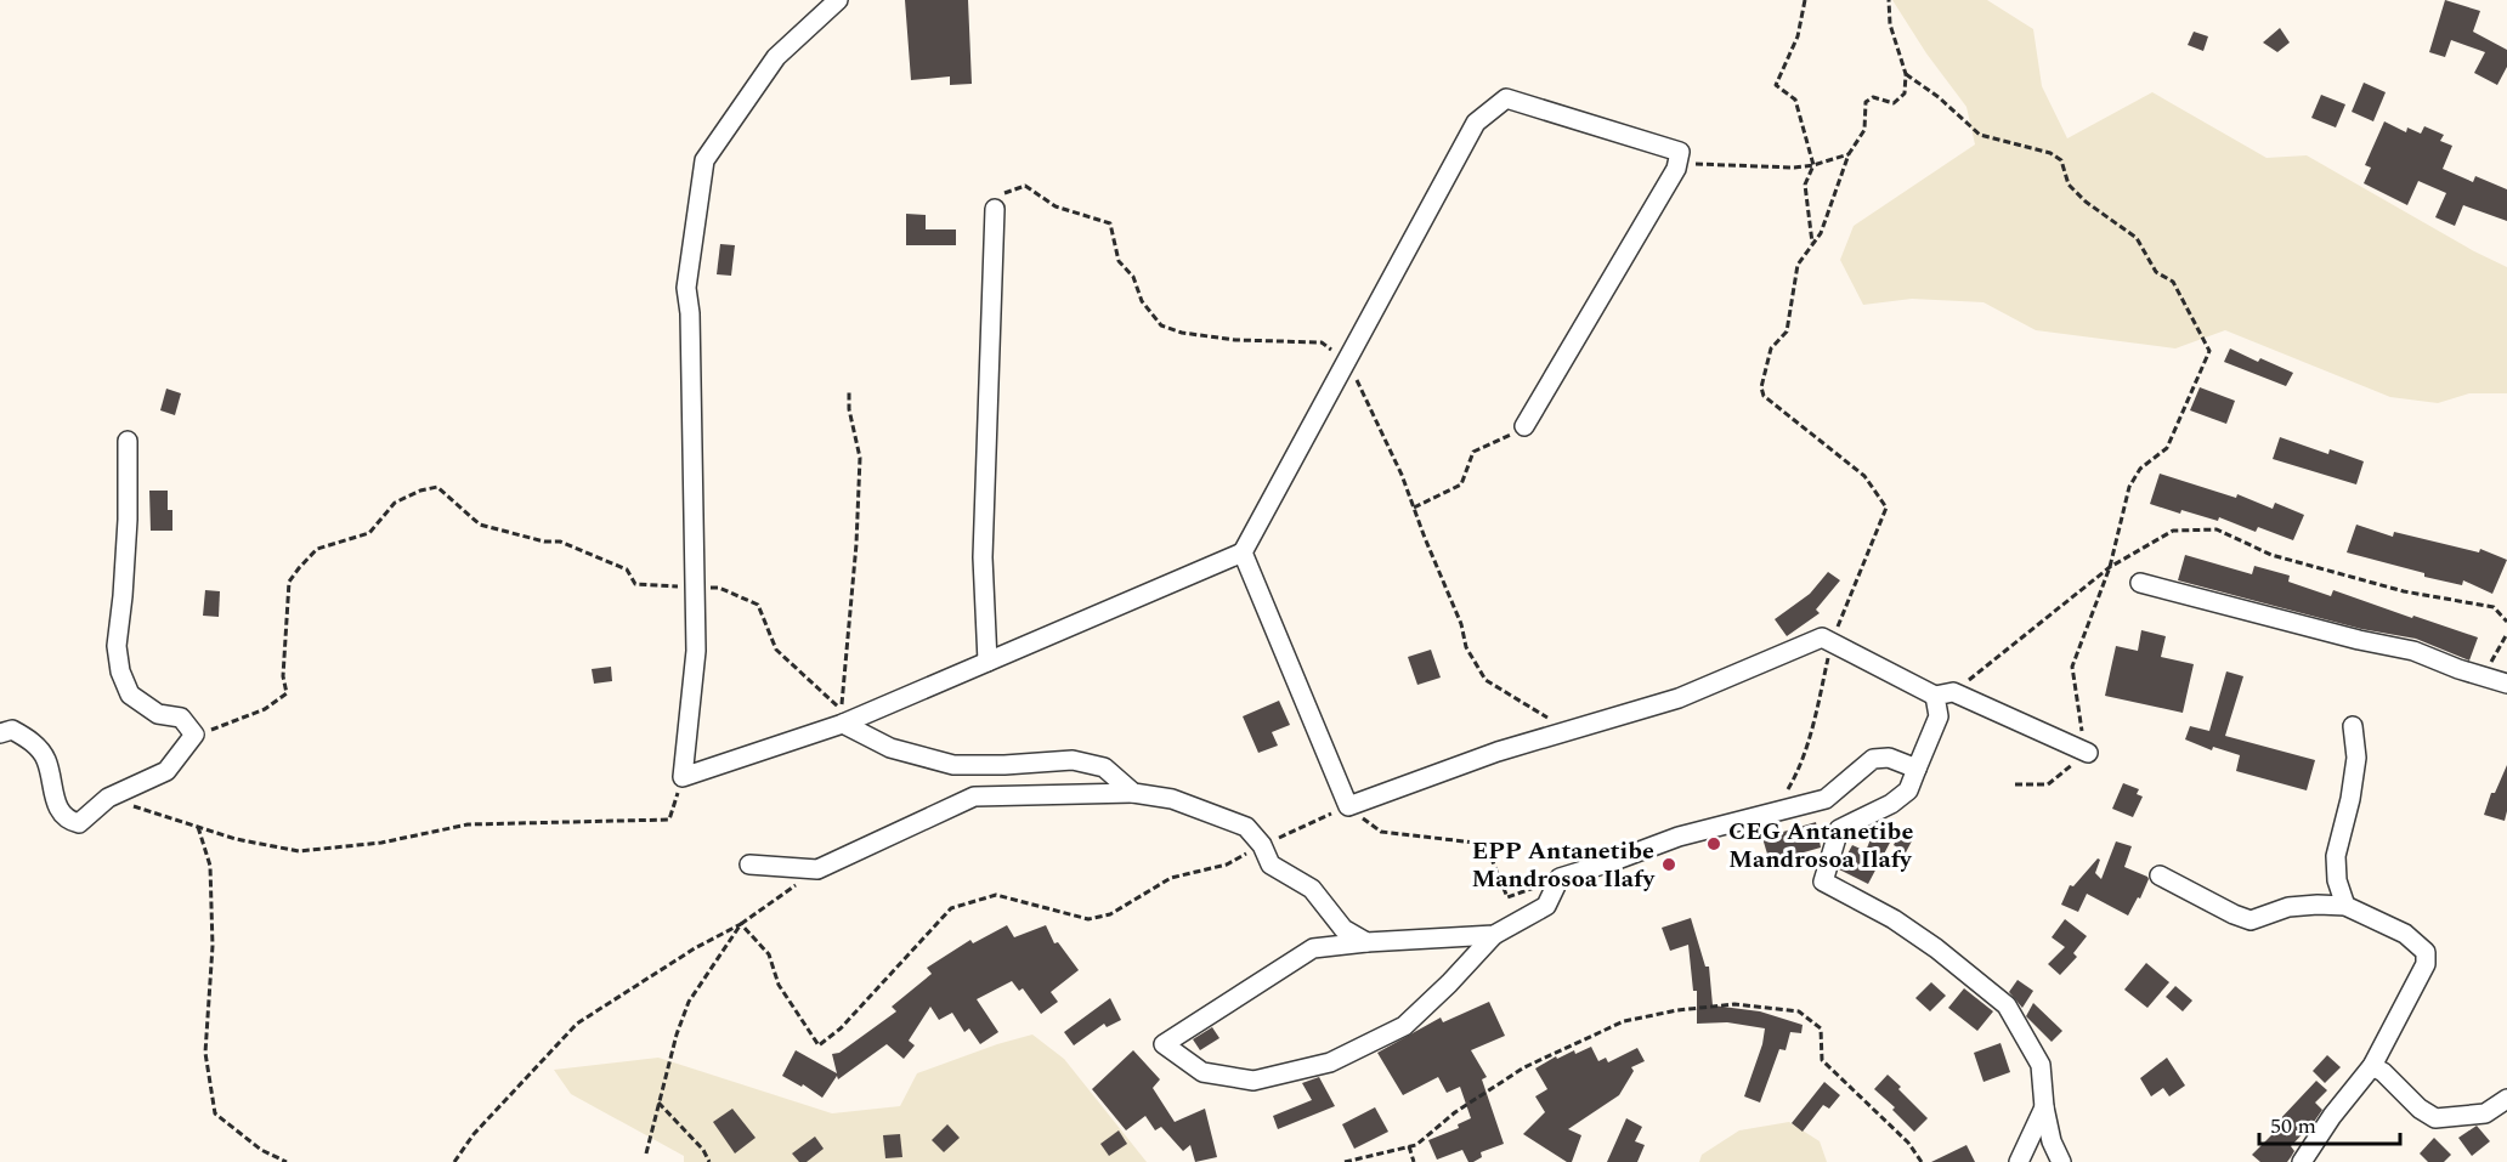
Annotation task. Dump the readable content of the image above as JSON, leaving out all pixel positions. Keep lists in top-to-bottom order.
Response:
{
  "places": ["CEG Antanetibe Mandrosoa Ilafy", "EPP Antanetibe Mandrosoa Ilafy"],
  "scale_bar": "50 m"
}
